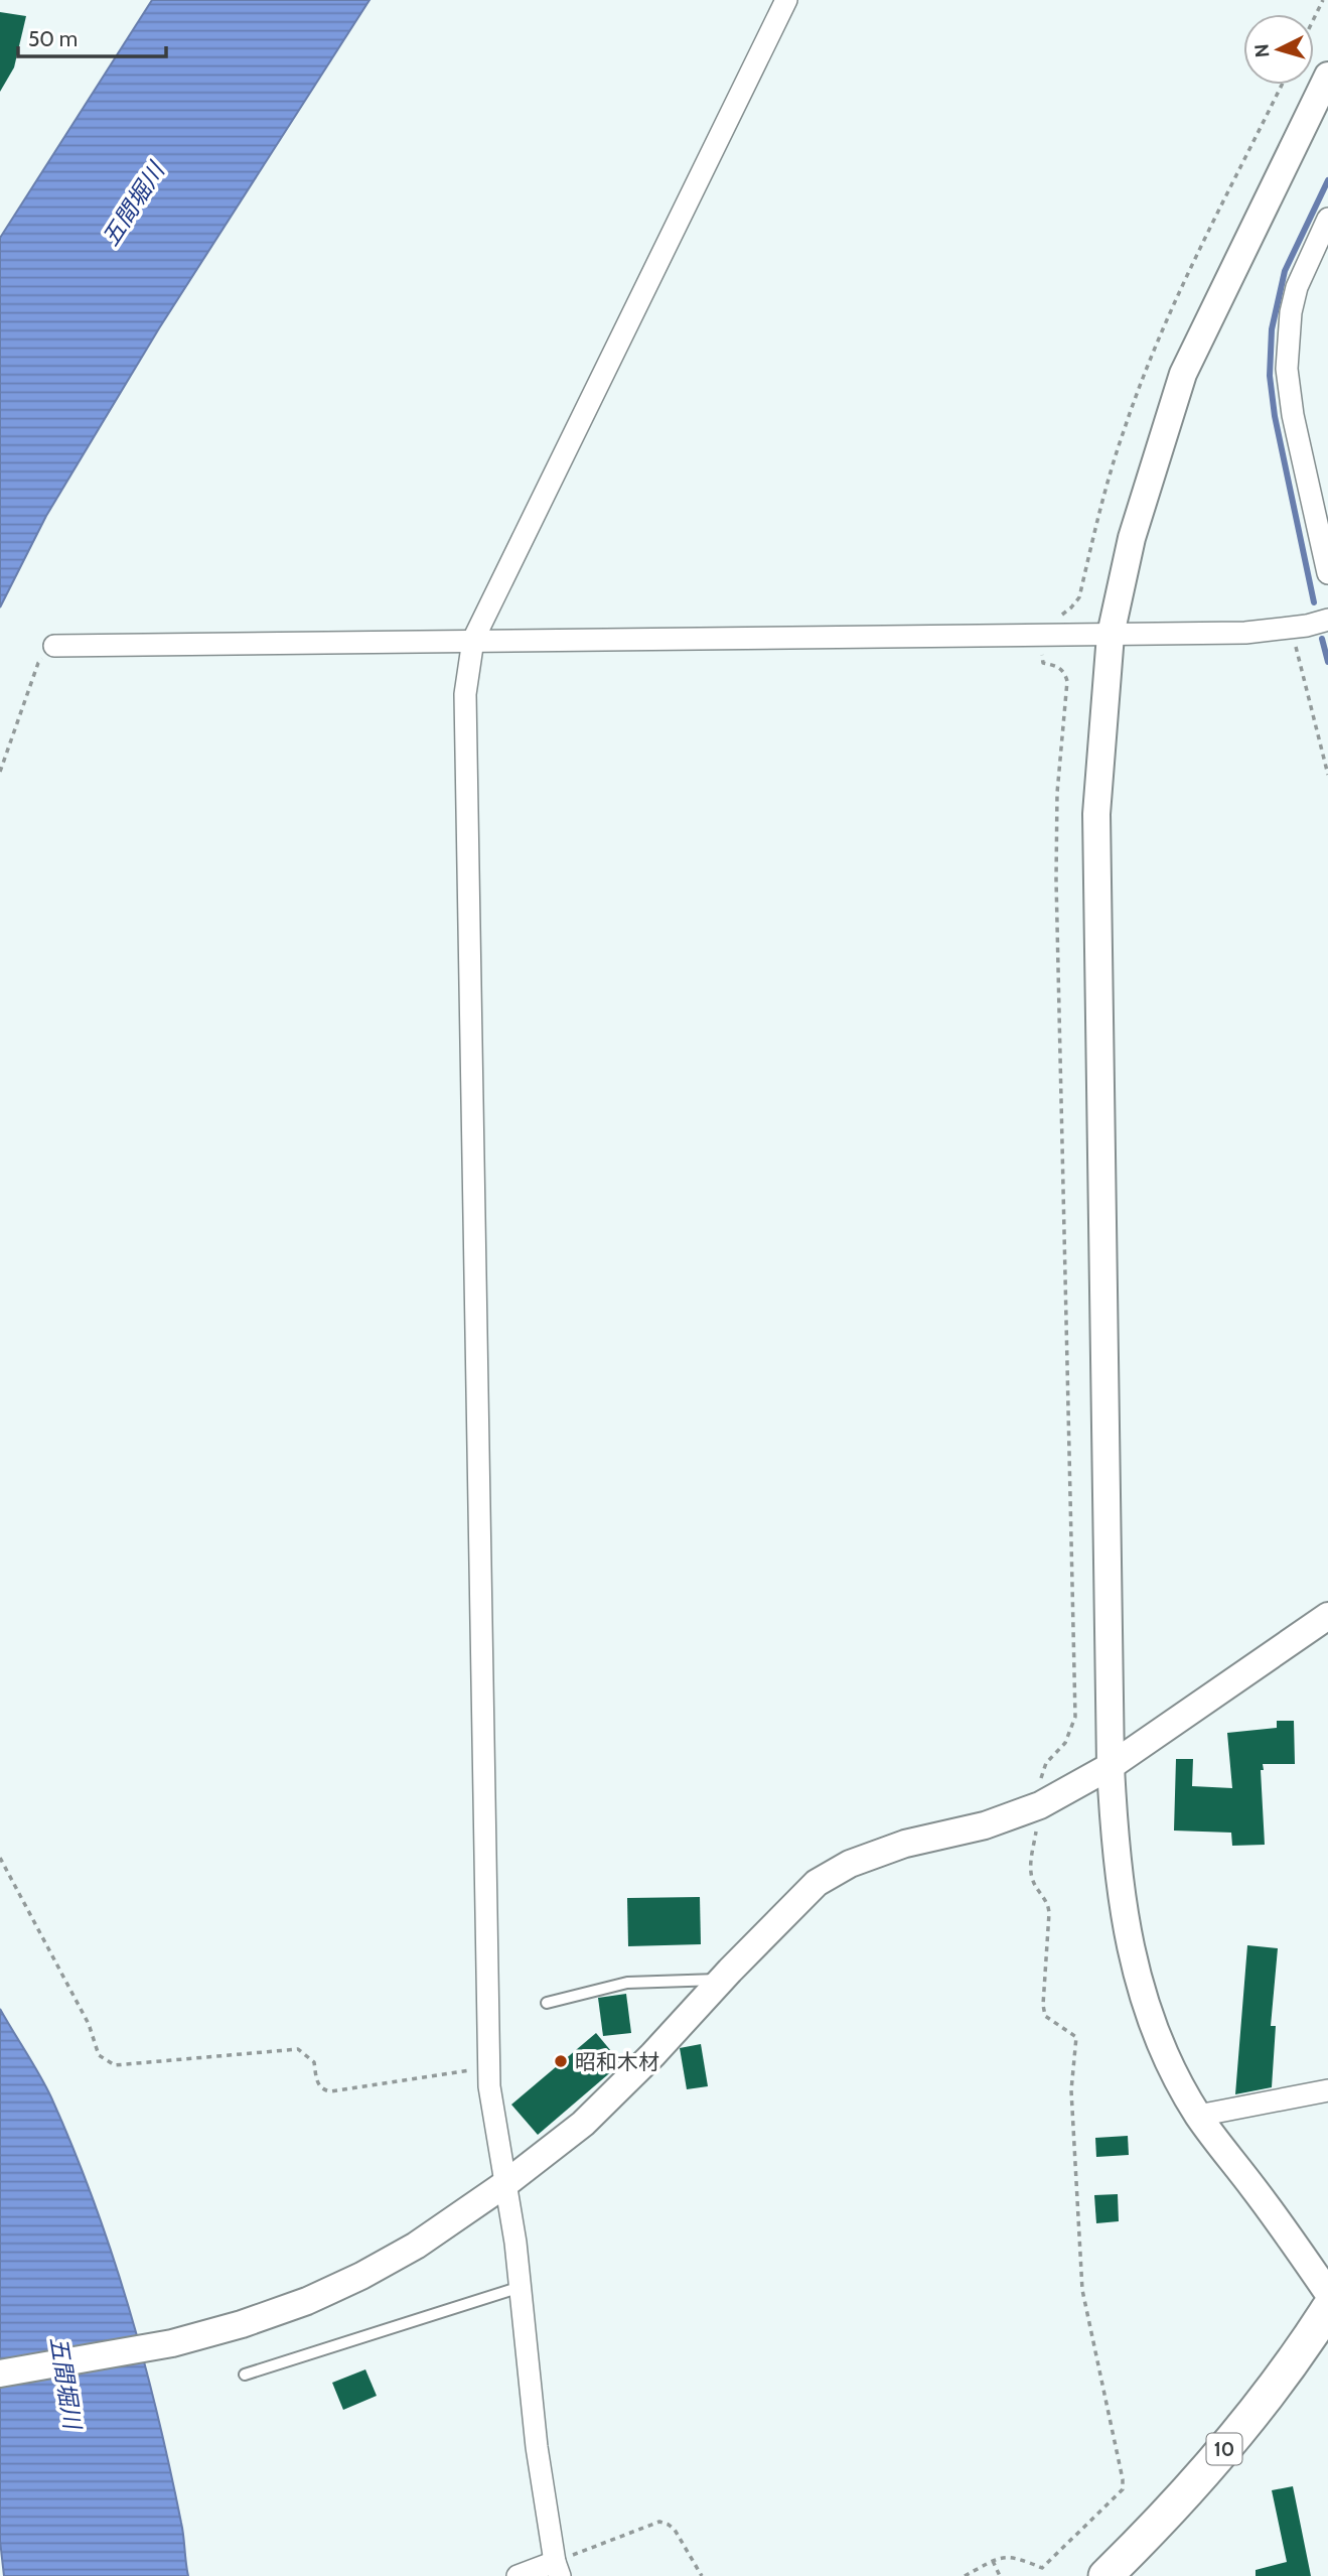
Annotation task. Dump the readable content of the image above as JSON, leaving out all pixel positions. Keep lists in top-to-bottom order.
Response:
{
  "streets": {
    "main road": ["10"]
  },
  "water": ["五間堀川"],
  "places": ["昭和木材"],
  "scale_bar": "50 m",
  "north": "left"
}
